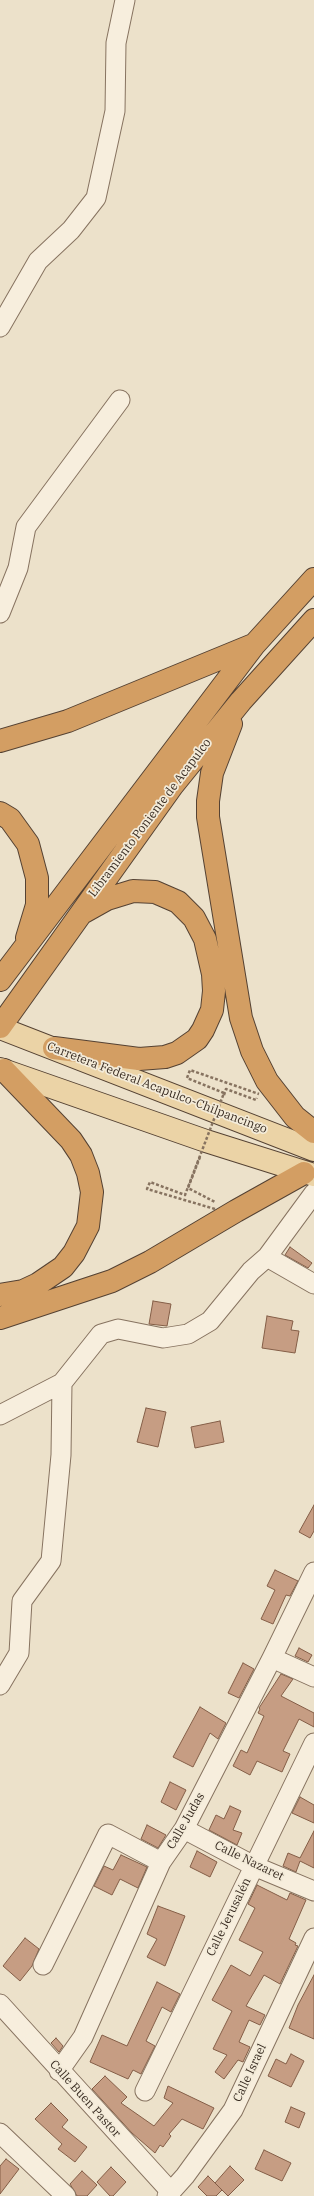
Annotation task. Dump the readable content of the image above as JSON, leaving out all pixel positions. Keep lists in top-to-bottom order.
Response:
{
  "streets": {
    "highway": ["Libramiento Poniente de Acapulco"],
    "main road": ["Carretera Federal Acapulco-Chilpancingo"],
    "street": [
      "Calle Judas",
      "Calle Nazaret",
      "Calle Jerusalén",
      "Calle Israel",
      "Calle Buen Pastor"
    ]
  },
  "crossings": [
    ["Libramiento Poniente de Acapulco", "Carretera Federal Acapulco-Chilpancingo"],
    ["Calle Judas", "Calle Nazaret"],
    ["Calle Judas", "Calle Buen Pastor"],
    ["Calle Nazaret", "Calle Jerusalén"],
    ["Calle Israel", "Calle Buen Pastor"]
  ]
}
